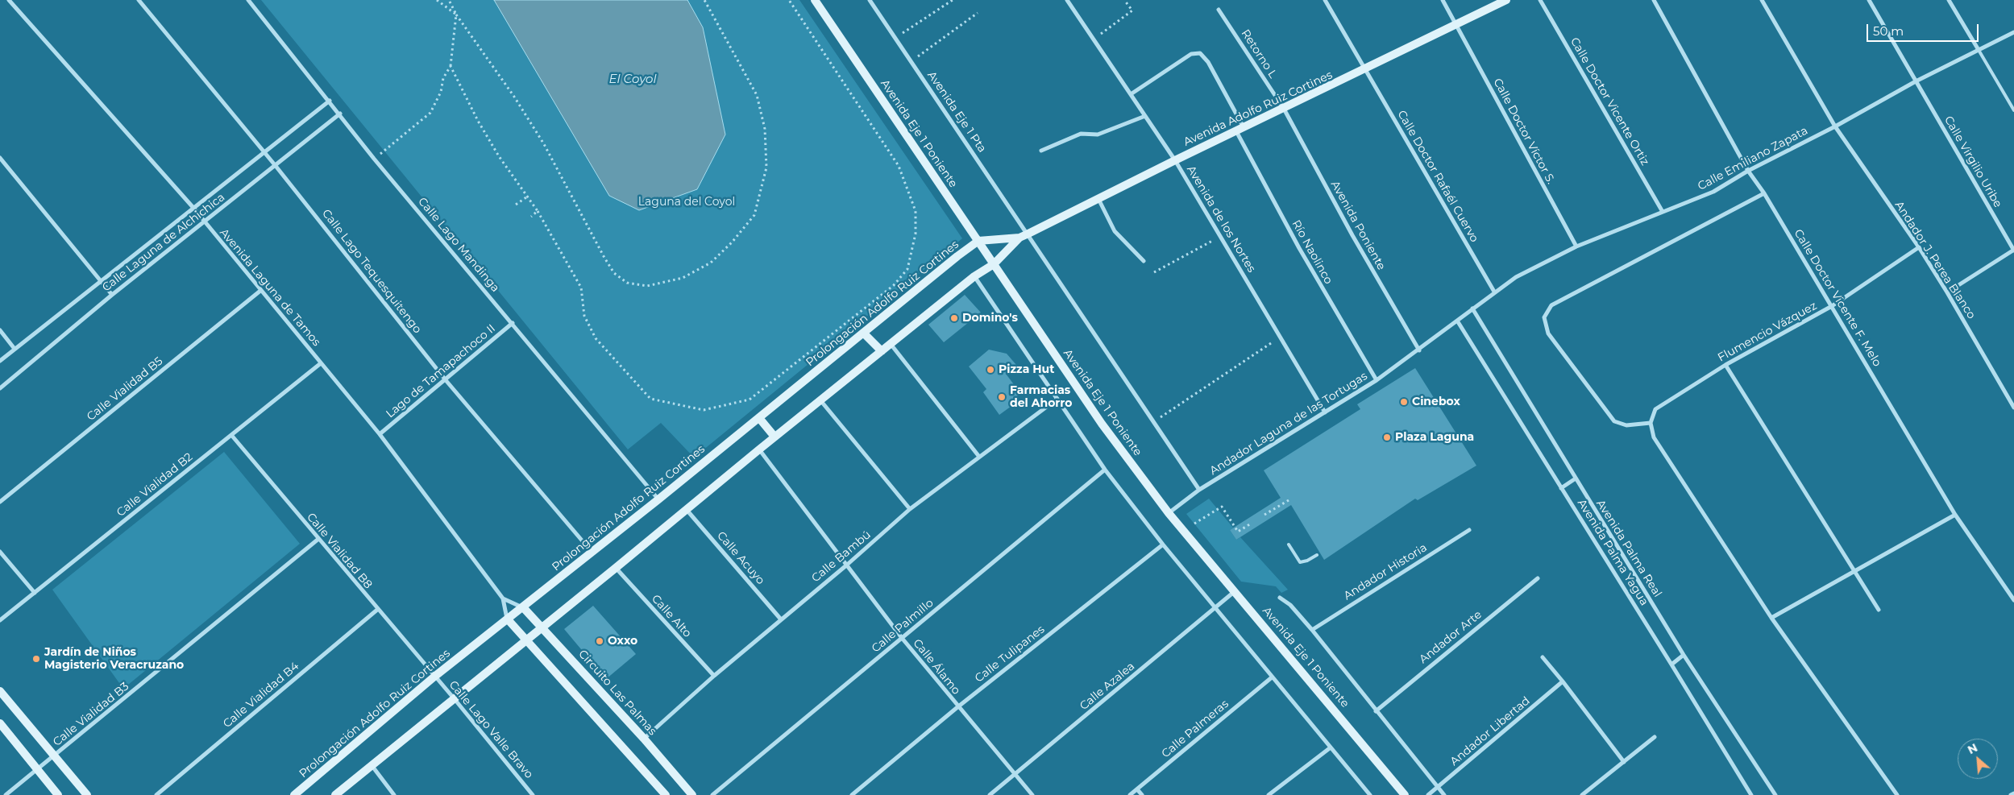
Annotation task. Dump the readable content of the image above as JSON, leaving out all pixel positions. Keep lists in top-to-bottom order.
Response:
{
  "streets": {
    "street": [
      "Retorno L",
      "Calle Doctor Vicente Ortiz",
      "Avenida Adolfo Ruiz Cortines",
      "Avenida Eje 1 Pta",
      "Calle Doctor Víctor S.",
      "Avenida Eje 1 Poniente",
      "Calle Emiliano Zapata",
      "Calle Virgilio Uribe",
      "Calle Doctor Rafaél Cuervo",
      "Avenida de los Nortes",
      "Avenida Poniente",
      "Calle Laguna de Alchichica",
      "Calle Lago Mandinga",
      "Río Naolinco",
      "Andador J. Perea Blanco",
      "Calle Lago Tequesquitengo",
      "Avenida Laguna de Tamos",
      "Calle Doctor Vicente F. Melo",
      "Prolongación Adolfo Ruiz Cortines",
      "Flumencio Vázquez",
      "Lago de Tamapachoco II",
      "Calle Vialidad B5",
      "Andador Laguna de las Tortugas",
      "Calle Vialidad B2",
      "Avenida Palma Real",
      "Calle Vialidad B8",
      "Avenida Palma Yagua",
      "Calle Bambú",
      "Calle Acuyo",
      "Andador Historia",
      "Calle Alto",
      "Calle Palmillo",
      "Andador Arte",
      "Calle Tulipanes",
      "Calle Álamo",
      "Calle Azalea",
      "Circuito Las Palmas",
      "Calle Vialidad B4",
      "Calle Vialidad B3",
      "Calle Palmeras",
      "Calle Lago Valle Bravo",
      "Andador Libertad"
    ]
  },
  "crossings": [
    ["Retorno L", "Avenida Adolfo Ruiz Cortines"],
    ["Retorno L", "Avenida Poniente"],
    ["Calle Doctor Vicente Ortiz", "Calle Emiliano Zapata"],
    ["Avenida Adolfo Ruiz Cortines", "Avenida Eje 1 Pta"],
    ["Avenida Adolfo Ruiz Cortines", "Calle Doctor Víctor S."],
    ["Avenida Adolfo Ruiz Cortines", "Avenida Eje 1 Poniente"],
    ["Avenida Adolfo Ruiz Cortines", "Calle Doctor Rafaél Cuervo"],
    ["Avenida Adolfo Ruiz Cortines", "Avenida de los Nortes"],
    ["Avenida Adolfo Ruiz Cortines", "Avenida Poniente"],
    ["Avenida Adolfo Ruiz Cortines", "Río Naolinco"],
    ["Avenida Adolfo Ruiz Cortines", "Prolongación Adolfo Ruiz Cortines"],
    ["Avenida Eje 1 Pta", "Andador Laguna de las Tortugas"],
    ["Calle Doctor Víctor S.", "Calle Emiliano Zapata"],
    ["Avenida Eje 1 Poniente", "Prolongación Adolfo Ruiz Cortines"],
    ["Avenida Eje 1 Poniente", "Andador Laguna de las Tortugas"],
    ["Avenida Eje 1 Poniente", "Andador Historia"],
    ["Avenida Eje 1 Poniente", "Andador Arte"],
    ["Avenida Eje 1 Poniente", "Calle Azalea"],
    ["Avenida Eje 1 Poniente", "Andador Libertad"],
    ["Calle Emiliano Zapata", "Calle Virgilio Uribe"],
    ["Calle Emiliano Zapata", "Calle Doctor Rafaél Cuervo"],
    ["Calle Emiliano Zapata", "Avenida Poniente"],
    ["Calle Emiliano Zapata", "Andador J. Perea Blanco"],
    ["Calle Emiliano Zapata", "Calle Doctor Vicente F. Melo"],
    ["Calle Emiliano Zapata", "Andador Laguna de las Tortugas"],
    ["Calle Emiliano Zapata", "Avenida Palma Real"],
    ["Calle Emiliano Zapata", "Avenida Palma Yagua"],
    ["Avenida de los Nortes", "Río Naolinco"],
    ["Avenida de los Nortes", "Andador Laguna de las Tortugas"],
    ["Avenida Poniente", "Andador Laguna de las Tortugas"],
    ["Calle Laguna de Alchichica", "Calle Lago Mandinga"],
    ["Calle Laguna de Alchichica", "Calle Lago Tequesquitengo"],
    ["Calle Laguna de Alchichica", "Avenida Laguna de Tamos"],
    ["Calle Lago Mandinga", "Prolongación Adolfo Ruiz Cortines"],
    ["Calle Lago Mandinga", "Lago de Tamapachoco II"],
    ["Río Naolinco", "Andador Laguna de las Tortugas"],
    ["Andador J. Perea Blanco", "Flumencio Vázquez"],
    ["Calle Lago Tequesquitengo", "Prolongación Adolfo Ruiz Cortines"],
    ["Calle Lago Tequesquitengo", "Lago de Tamapachoco II"],
    ["Avenida Laguna de Tamos", "Prolongación Adolfo Ruiz Cortines"],
    ["Avenida Laguna de Tamos", "Lago de Tamapachoco II"],
    ["Avenida Laguna de Tamos", "Calle Vialidad B5"],
    ["Avenida Laguna de Tamos", "Calle Vialidad B2"],
    ["Avenida Laguna de Tamos", "Circuito Las Palmas"],
    ["Calle Doctor Vicente F. Melo", "Flumencio Vázquez"],
    ["Prolongación Adolfo Ruiz Cortines", "Calle Vialidad B8"],
    ["Prolongación Adolfo Ruiz Cortines", "Circuito Las Palmas"],
    ["Prolongación Adolfo Ruiz Cortines", "Calle Lago Valle Bravo"],
    ["Calle Vialidad B2", "Calle Vialidad B8"],
    ["Calle Vialidad B8", "Calle Vialidad B4"],
    ["Calle Vialidad B8", "Calle Vialidad B3"],
    ["Calle Vialidad B8", "Calle Lago Valle Bravo"],
    ["Calle Bambú", "Calle Acuyo"],
    ["Calle Bambú", "Calle Alto"],
    ["Calle Bambú", "Calle Álamo"],
    ["Calle Bambú", "Circuito Las Palmas"],
    ["Calle Palmillo", "Calle Álamo"],
    ["Calle Tulipanes", "Calle Álamo"],
    ["Calle Álamo", "Calle Azalea"]
  ],
  "water": ["El Coyol"],
  "parks": ["Laguna del Coyol"],
  "places": [
    "Domino's",
    "Pizza Hut",
    "Farmacias del Ahorro",
    "Cinebox",
    "Plaza Laguna",
    "Oxxo",
    "Jardín de Niños Magisterio Veracruzano"
  ],
  "scale_bar": "50 m",
  "north": "top left"
}
